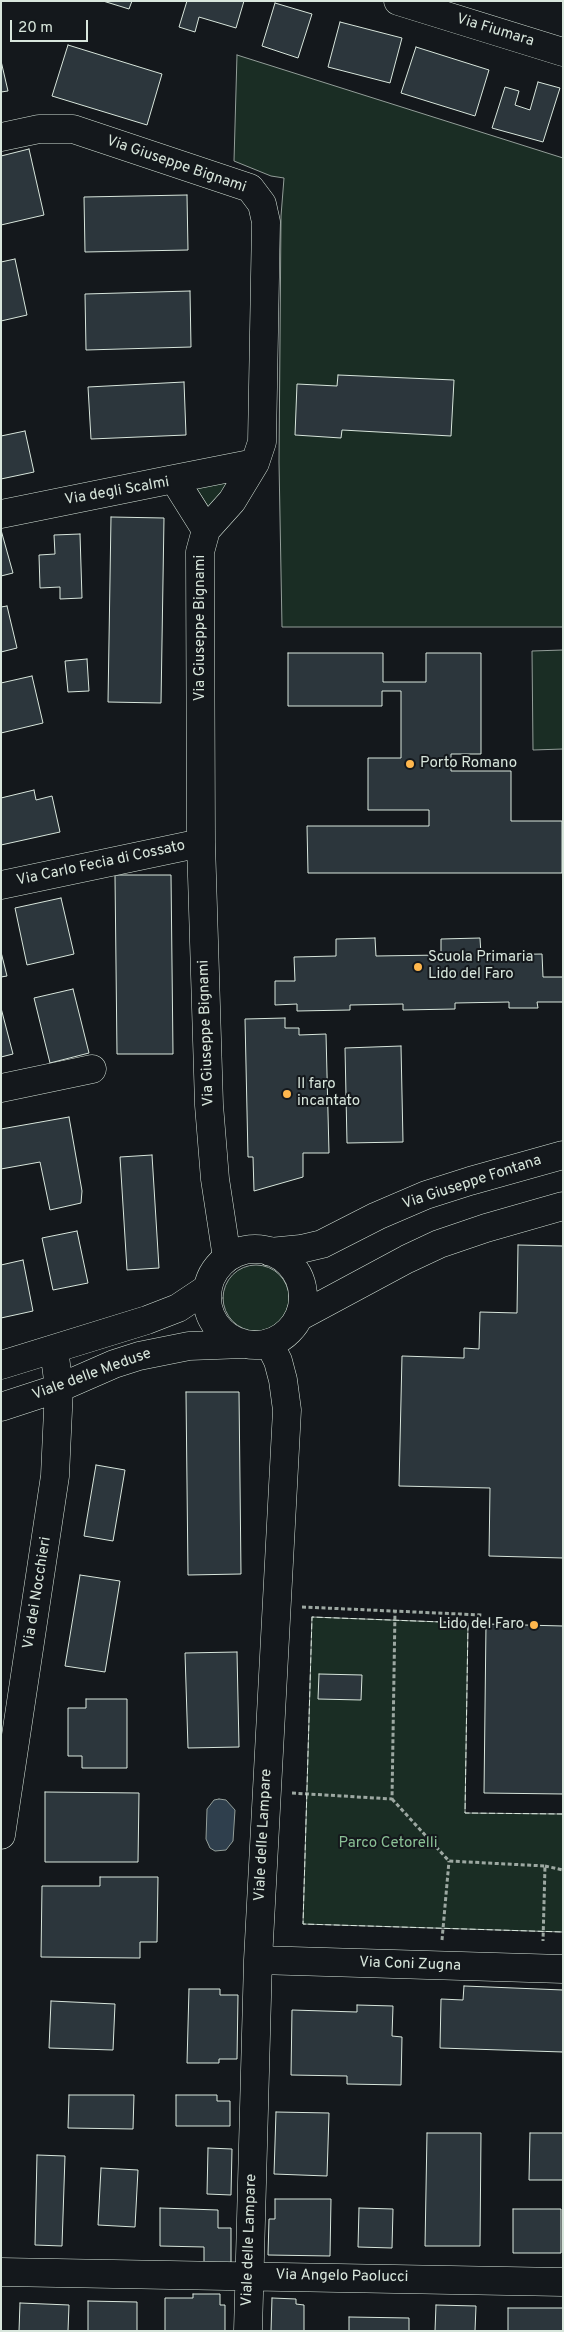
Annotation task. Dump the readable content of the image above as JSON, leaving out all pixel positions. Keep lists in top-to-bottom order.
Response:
{
  "streets": {
    "street": [
      "Via Fiumara",
      "Via Giuseppe Bignami",
      "Via degli Scalmi",
      "Via Carlo Fecia di Cossato",
      "Via Giuseppe Fontana",
      "Viale delle Meduse",
      "Via dei Nocchieri",
      "Viale delle Lampare",
      "Via Coni Zugna",
      "Via Angelo Paolucci"
    ]
  },
  "crossings": [
    ["Via Giuseppe Bignami", "Via degli Scalmi"],
    ["Via Giuseppe Bignami", "Via Carlo Fecia di Cossato"],
    ["Via Giuseppe Bignami", "Via Giuseppe Fontana"],
    ["Via Giuseppe Bignami", "Viale delle Meduse"],
    ["Via Giuseppe Bignami", "Viale delle Lampare"],
    ["Via Giuseppe Fontana", "Viale delle Meduse"],
    ["Via Giuseppe Fontana", "Viale delle Lampare"],
    ["Viale delle Meduse", "Via dei Nocchieri"],
    ["Viale delle Meduse", "Viale delle Lampare"],
    ["Viale delle Lampare", "Via Coni Zugna"],
    ["Viale delle Lampare", "Via Angelo Paolucci"]
  ],
  "parks": ["Parco Cetorelli"],
  "places": [
    "Porto Romano",
    "Scuola Primaria Lido del Faro",
    "Il faro incantato",
    "Lido del Faro"
  ],
  "scale_bar": "20 m"
}
